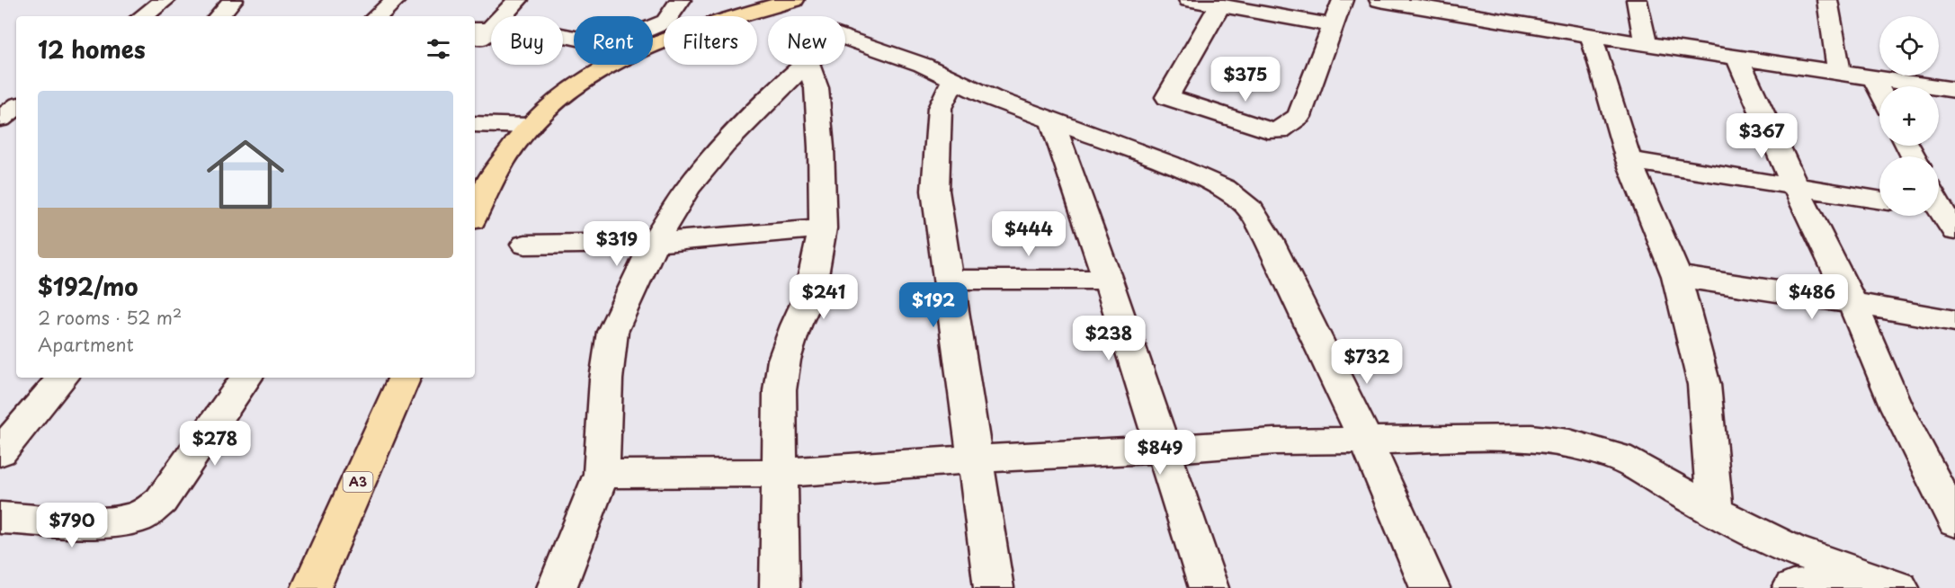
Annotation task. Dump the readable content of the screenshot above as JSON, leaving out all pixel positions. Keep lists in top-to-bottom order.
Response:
{
  "streets": {
    "highway": ["A3"]
  },
  "page": {
    "map_buttons": ["+", "−"],
    "chip": [
      "Buy",
      "Rent",
      "Filters",
      "New"
    ],
    "heading": "12 homes",
    "price": [
      "$375",
      "$367",
      "$444",
      "$319",
      "$241",
      "$486",
      "$192",
      "$238",
      "$732",
      "$278",
      "$849",
      "$790"
    ],
    "list": [
      {
        "name": "$192/mo",
        "note": "2 rooms · 52 m² · Apartment"
      }
    ]
  }
}
